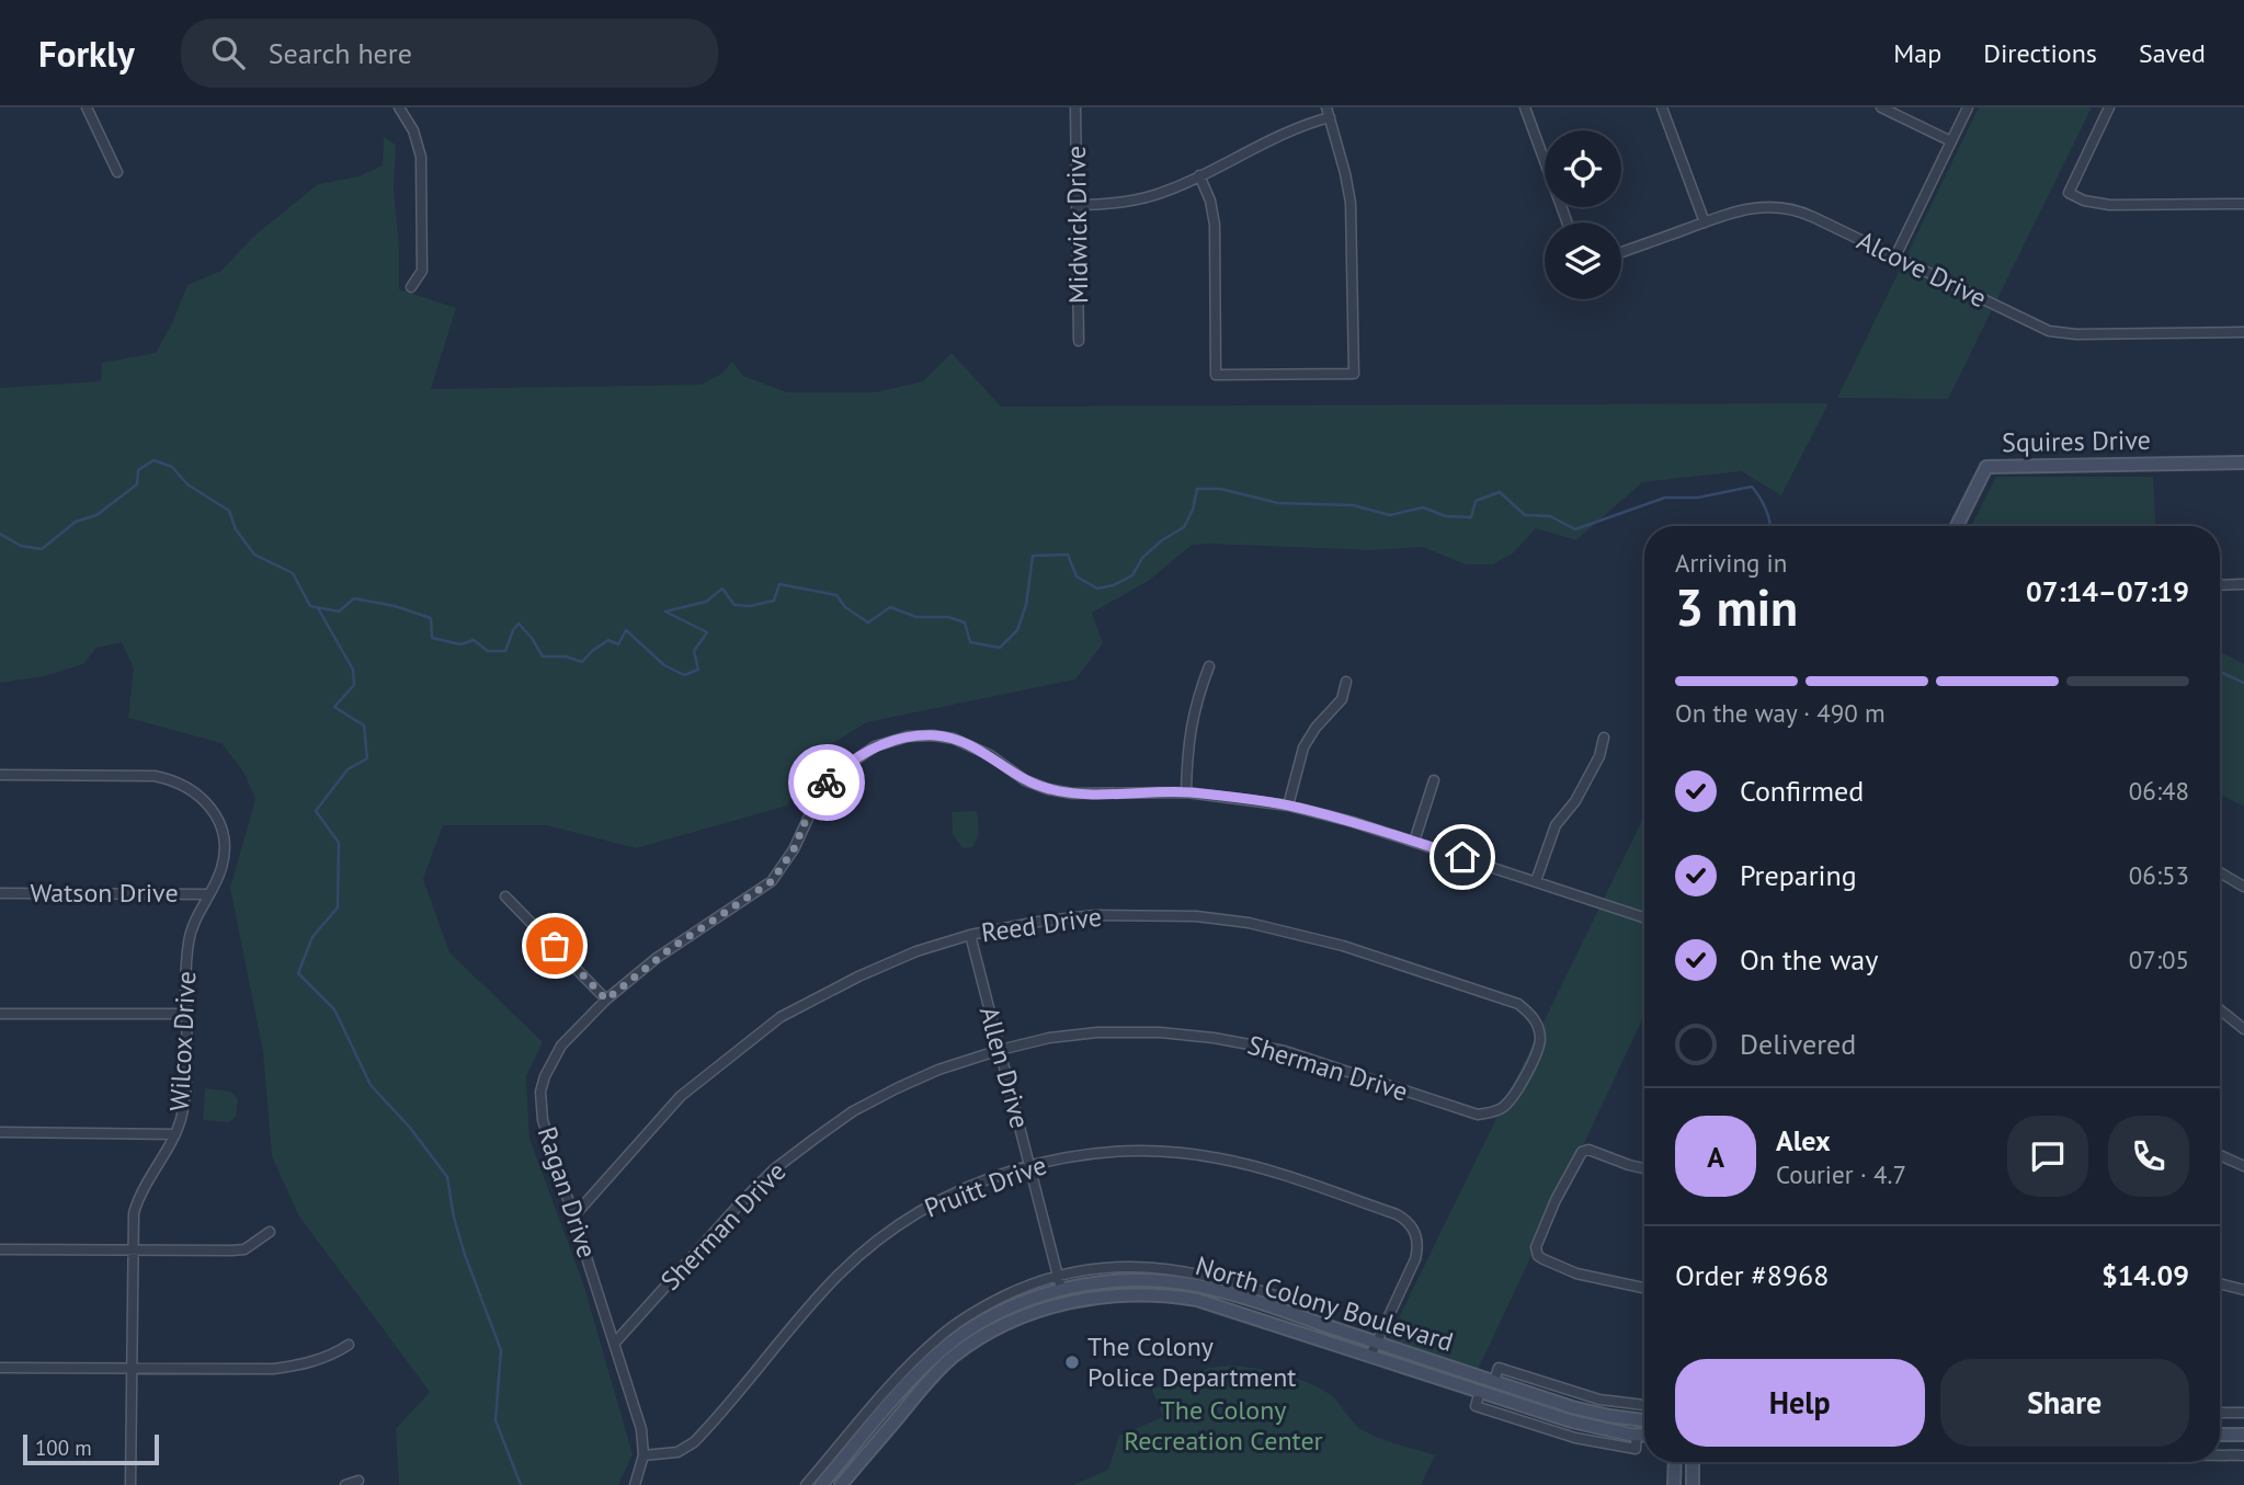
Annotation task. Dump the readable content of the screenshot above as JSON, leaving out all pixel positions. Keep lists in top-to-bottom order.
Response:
{
  "streets": {
    "main road": ["Squires Drive", "North Colony Boulevard"],
    "street": [
      "Midwick Drive",
      "Alcove Drive",
      "Watson Drive",
      "Reed Drive",
      "Wilcox Drive",
      "Allen Drive",
      "Sherman Drive",
      "Pruitt Drive",
      "Ragan Drive"
    ]
  },
  "crossings": [
    ["Watson Drive", "Wilcox Drive"],
    ["Reed Drive", "Allen Drive"],
    ["Reed Drive", "Sherman Drive"],
    ["Reed Drive", "Ragan Drive"],
    ["Allen Drive", "Sherman Drive"],
    ["Allen Drive", "Pruitt Drive"],
    ["Allen Drive", "North Colony Boulevard"],
    ["Sherman Drive", "Ragan Drive"],
    ["Pruitt Drive", "Ragan Drive"],
    ["Pruitt Drive", "North Colony Boulevard"]
  ],
  "parks": ["The Colony Recreation Center"],
  "places": ["The Colony Police Department"],
  "scale_bar": "100 m",
  "page": {
    "header": "Forkly",
    "search": "Search here",
    "nav": ["Map", "Directions", "Saved"],
    "heading": ["3 min", "Arriving in", "07:14–07:19"],
    "panel": [
      "Alex",
      "Courier · 4.7",
      "Order #8968",
      "$14.09"
    ],
    "bar": "On the way · 490 m",
    "list": [
      ["Confirmed", "06:48"],
      ["Preparing", "06:53"],
      ["On the way", "07:05"],
      "Delivered"
    ],
    "round": "A",
    "buttons": ["Help", "Share"],
    "scale": "100 m"
  }
}
